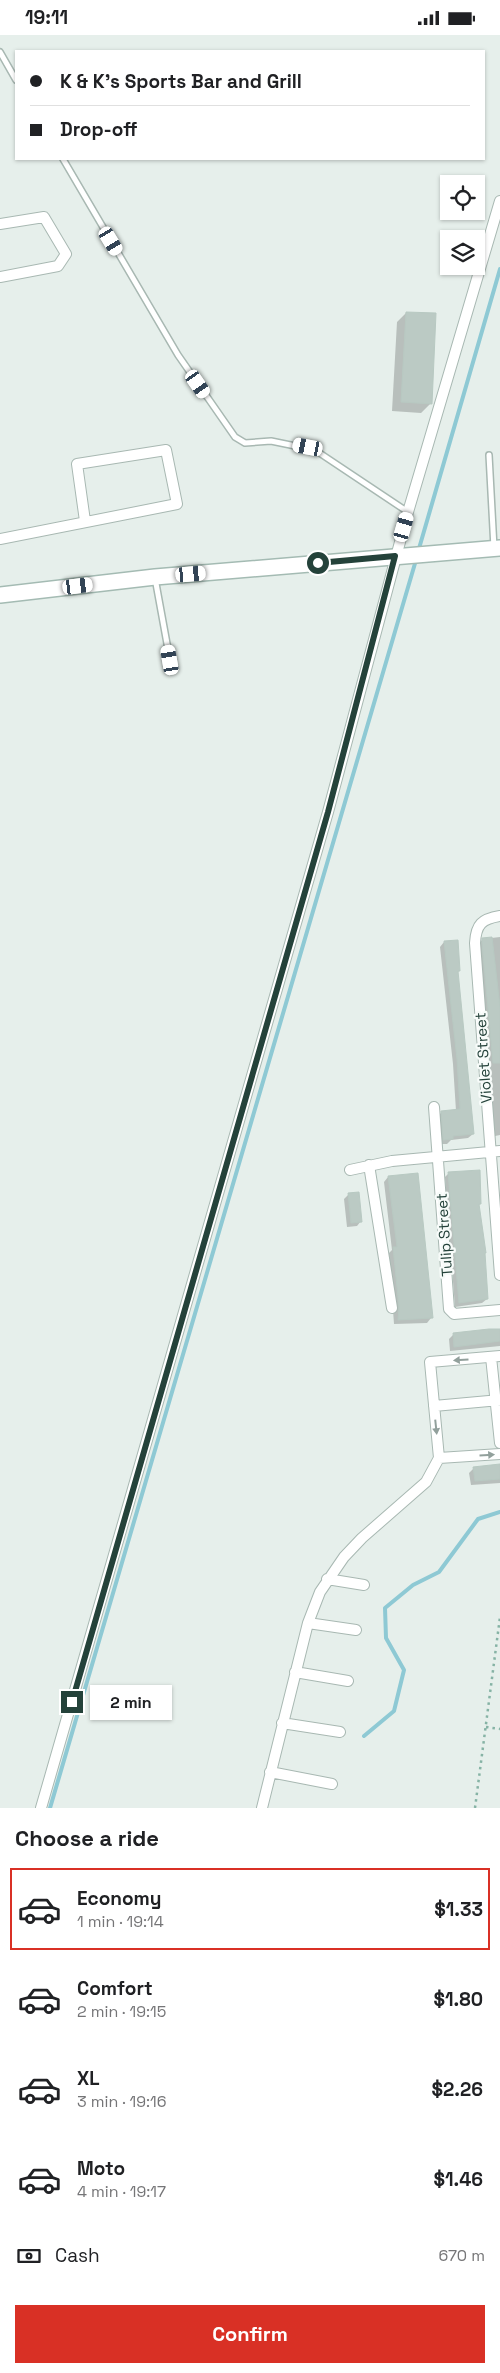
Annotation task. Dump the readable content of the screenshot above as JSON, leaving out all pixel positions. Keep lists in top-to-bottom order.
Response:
{
  "streets": {
    "street": ["Violet Street", "Tulip Street"]
  },
  "page": {
    "status": "19:11",
    "banner": ["K & K's Sports Bar and Grill", "Drop-off"],
    "bubble": "2 min",
    "heading": "Choose a ride",
    "list": [
      {
        "name": "Economy",
        "note": "1 min · 19:14",
        "value": "$1.33"
      },
      {
        "name": "Comfort",
        "note": "2 min · 19:15",
        "value": "$1.80"
      },
      {
        "name": "XL",
        "note": "3 min · 19:16",
        "value": "$2.26"
      },
      {
        "name": "Moto",
        "note": "4 min · 19:17",
        "value": "$1.46"
      }
    ],
    "pay": ["Cash", "670 m"],
    "buttons": "Confirm"
  }
}
